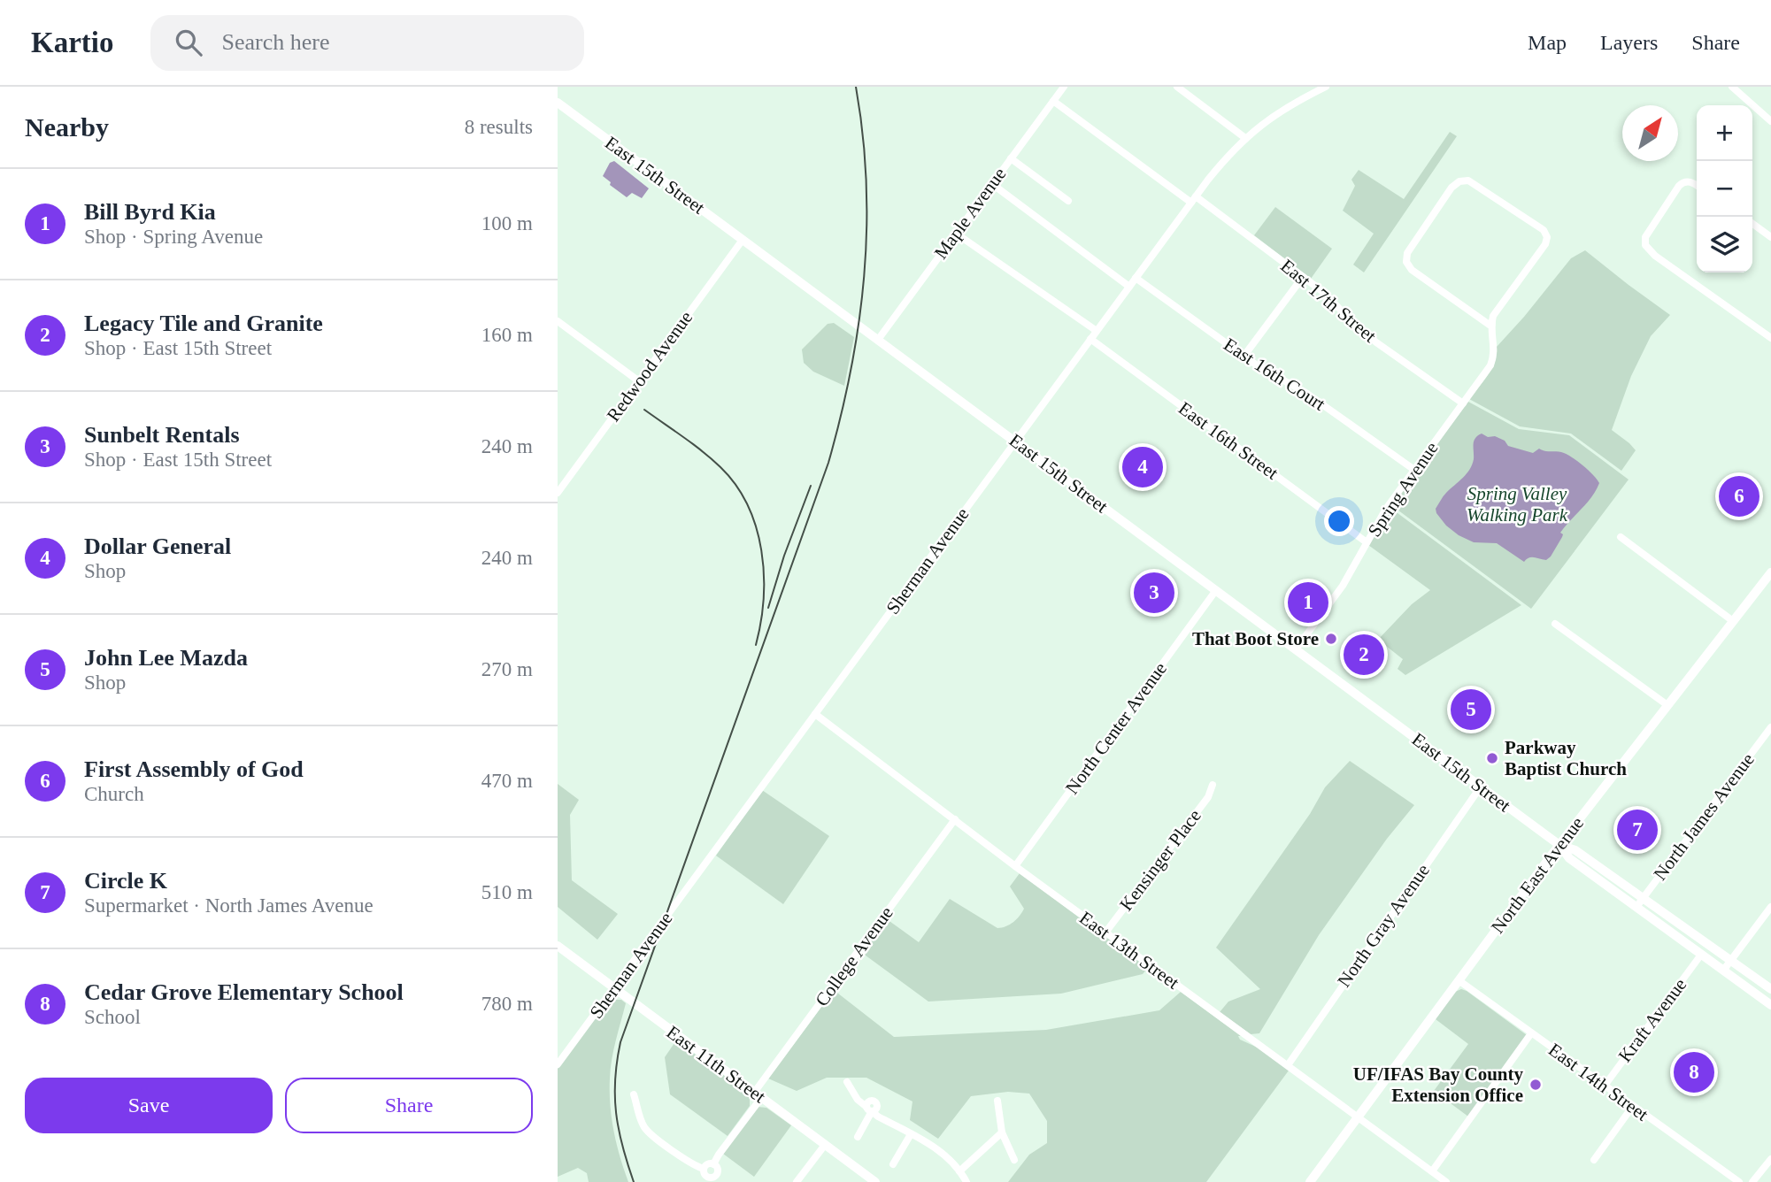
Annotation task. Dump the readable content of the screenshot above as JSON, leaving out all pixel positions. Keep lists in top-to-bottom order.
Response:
{
  "streets": {
    "main road": ["East 15th Street", "North East Avenue", "East 11th Street"],
    "street": [
      "Maple Avenue",
      "East 17th Street",
      "Redwood Avenue",
      "East 16th Court",
      "East 16th Street",
      "Spring Avenue",
      "Sherman Avenue",
      "North Center Avenue",
      "North James Avenue",
      "Kensinger Place",
      "North Gray Avenue",
      "East 13th Street",
      "College Avenue",
      "Kraft Avenue",
      "East 14th Street"
    ]
  },
  "crossings": [
    ["East 15th Street", "Maple Avenue"],
    ["East 15th Street", "Redwood Avenue"],
    ["East 15th Street", "Spring Avenue"],
    ["East 15th Street", "Sherman Avenue"],
    ["East 15th Street", "North Center Avenue"],
    ["East 15th Street", "North James Avenue"],
    ["East 15th Street", "North East Avenue"],
    ["East 15th Street", "North Gray Avenue"],
    ["East 15th Street", "Kraft Avenue"],
    ["Maple Avenue", "East 17th Street"],
    ["East 17th Street", "Spring Avenue"],
    ["East 17th Street", "Sherman Avenue"],
    ["East 16th Court", "Spring Avenue"],
    ["East 16th Court", "Sherman Avenue"],
    ["East 16th Street", "Spring Avenue"],
    ["East 16th Street", "Sherman Avenue"],
    ["Sherman Avenue", "East 13th Street"],
    ["Sherman Avenue", "East 11th Street"],
    ["North Center Avenue", "East 13th Street"],
    ["Kensinger Place", "East 13th Street"],
    ["North East Avenue", "East 13th Street"],
    ["North East Avenue", "East 14th Street"],
    ["North Gray Avenue", "East 13th Street"],
    ["East 13th Street", "College Avenue"],
    ["College Avenue", "East 11th Street"],
    ["Kraft Avenue", "East 14th Street"]
  ],
  "parks": ["Spring Valley Walking Park"],
  "places": ["That Boot Store", "Parkway Baptist Church", "UF/IFAS Bay County Extension Office"],
  "north": "top right",
  "page": {
    "header": "Kartio",
    "search": "Search here",
    "nav": ["Map", "Layers", "Share"],
    "heading": ["Nearby", "8 results"],
    "map_buttons": ["+", "−"],
    "list": [
      {
        "mark": "1",
        "name": "Bill Byrd Kia",
        "note": "Shop · Spring Avenue",
        "value": "100 m"
      },
      {
        "mark": "2",
        "name": "Legacy Tile and Granite",
        "note": "Shop · East 15th Street",
        "value": "160 m"
      },
      {
        "mark": "3",
        "name": "Sunbelt Rentals",
        "note": "Shop · East 15th Street",
        "value": "240 m"
      },
      {
        "mark": "4",
        "name": "Dollar General",
        "note": "Shop",
        "value": "240 m"
      },
      {
        "mark": "5",
        "name": "John Lee Mazda",
        "note": "Shop",
        "value": "270 m"
      },
      {
        "mark": "6",
        "name": "First Assembly of God",
        "note": "Church",
        "value": "470 m"
      },
      {
        "mark": "7",
        "name": "Circle K",
        "note": "Supermarket · North James Avenue",
        "value": "510 m"
      },
      {
        "mark": "8",
        "name": "Cedar Grove Elementary School",
        "note": "School",
        "value": "780 m"
      }
    ],
    "pins": [
      "4",
      "6",
      "3",
      "1",
      "2",
      "5",
      "7",
      "8"
    ],
    "buttons": ["Save", "Share"]
  }
}
